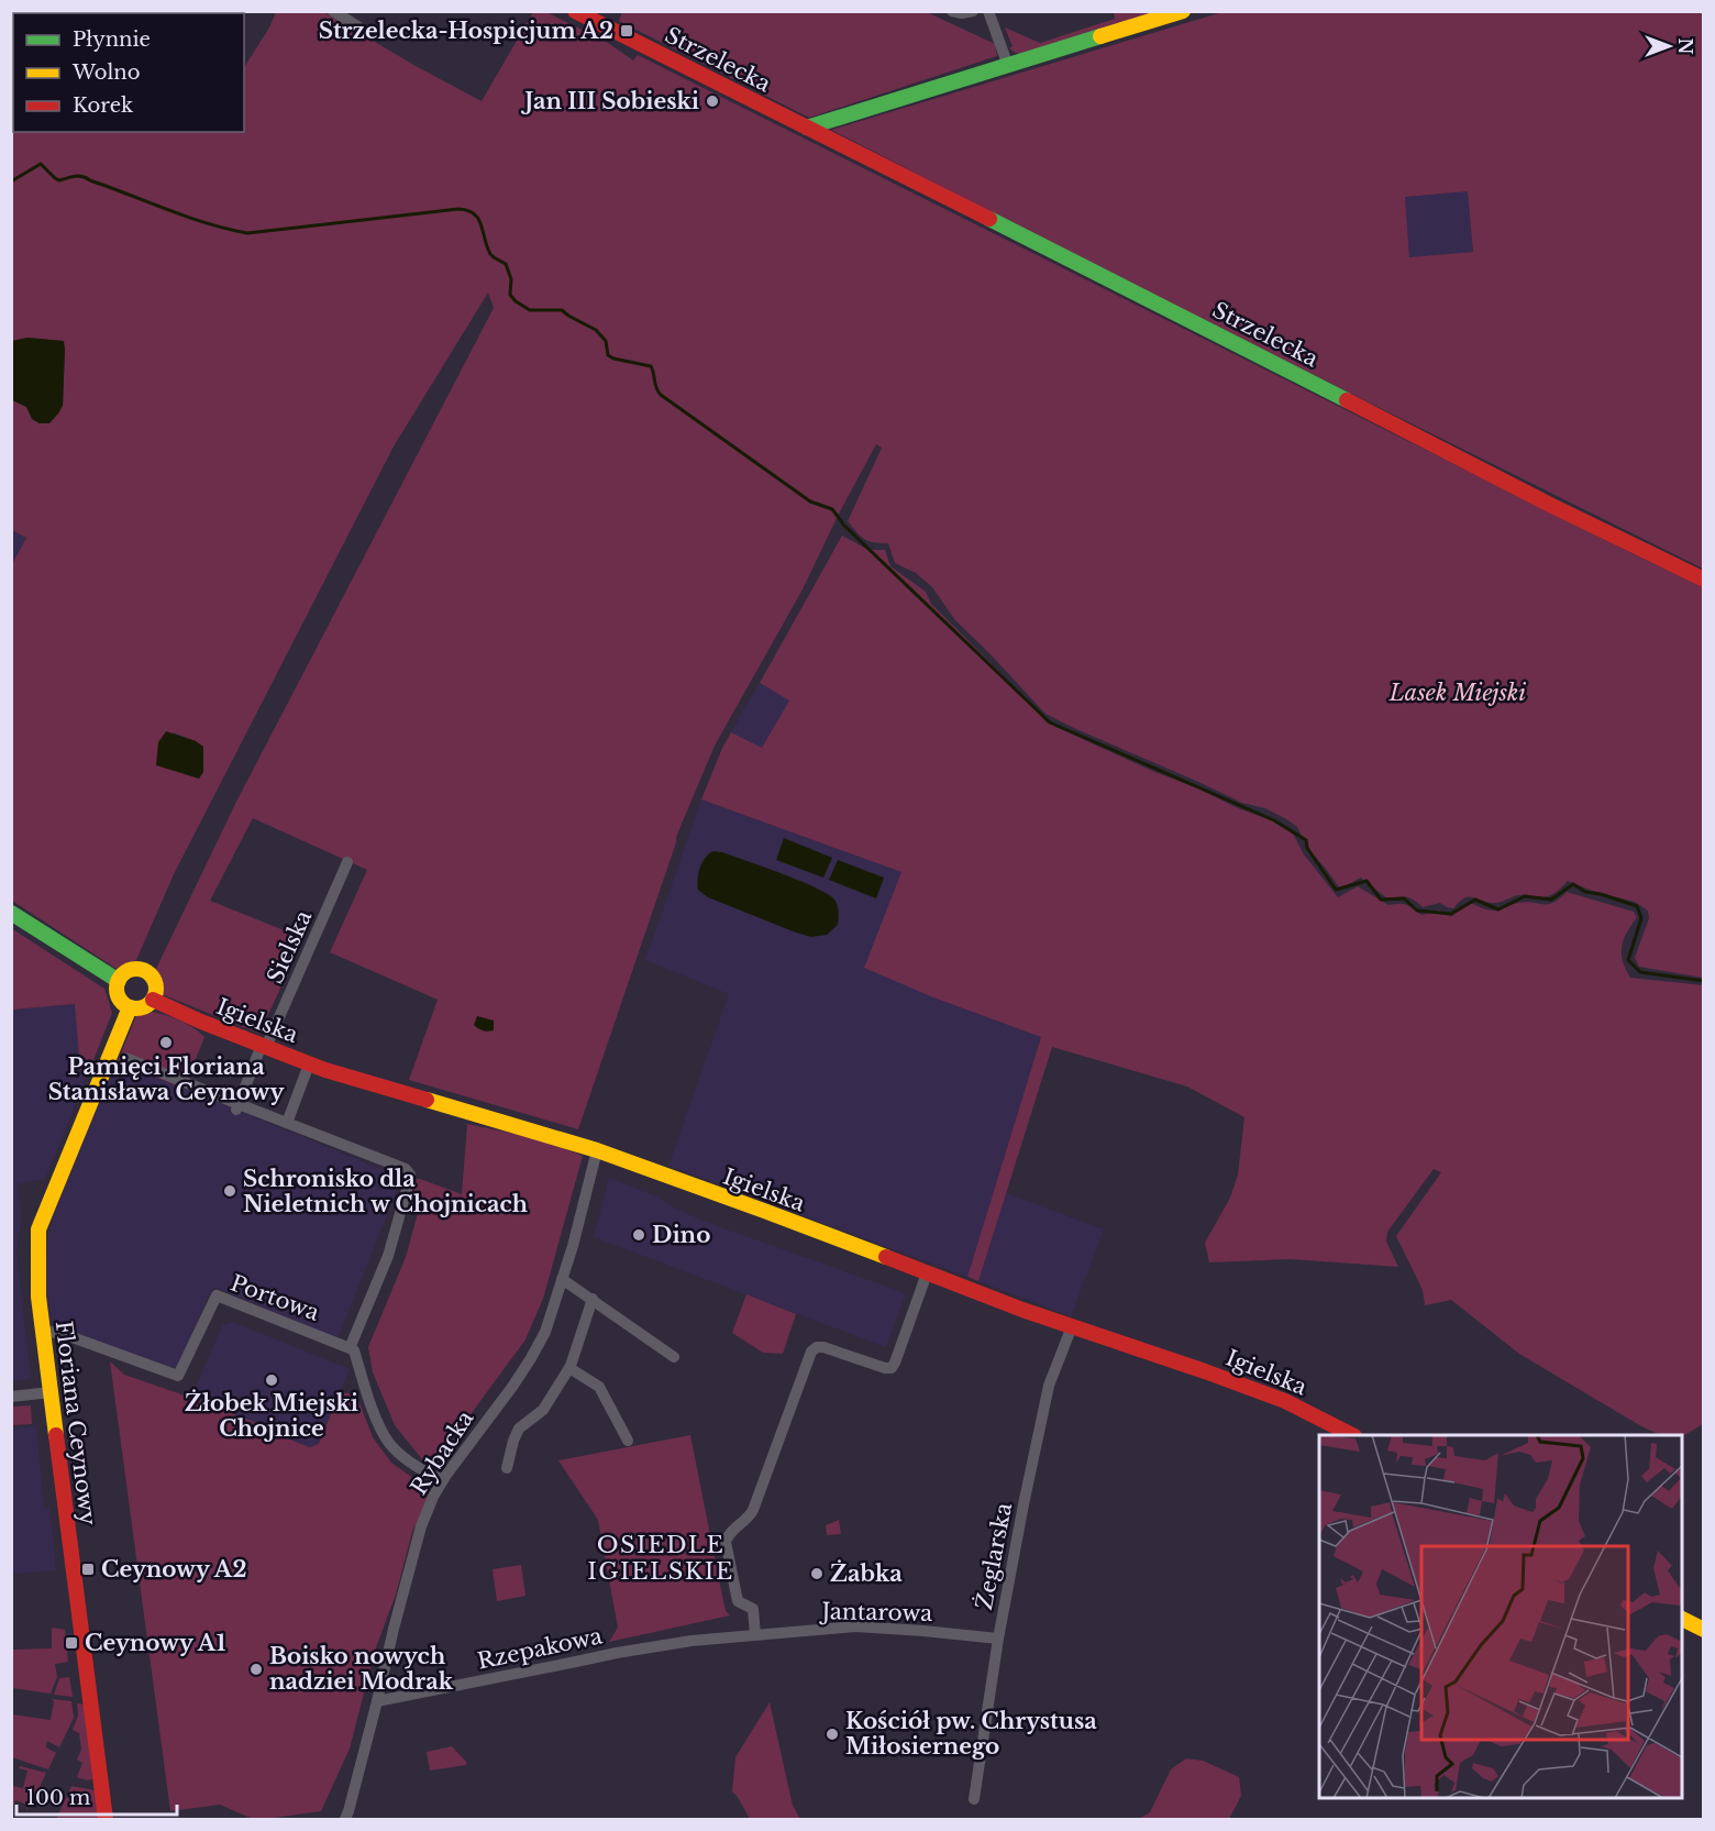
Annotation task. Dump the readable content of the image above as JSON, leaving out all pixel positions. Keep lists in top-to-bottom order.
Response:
{
  "streets": {
    "street": [
      "Strzelecka",
      "Sielska",
      "Igielska",
      "Portowa",
      "Floriana Ceynowy",
      "Rybacka",
      "Żeglarska",
      "Jantarowa",
      "Rzepakowa"
    ]
  },
  "crossings": [
    ["Sielska", "Igielska"],
    ["Igielska", "Floriana Ceynowy"],
    ["Igielska", "Rybacka"],
    ["Igielska", "Żeglarska"],
    ["Portowa", "Floriana Ceynowy"],
    ["Rybacka", "Rzepakowa"],
    ["Żeglarska", "Jantarowa"],
    ["Jantarowa", "Rzepakowa"]
  ],
  "districts": ["OSIEDLE IGIELSKIE"],
  "parks": ["Lasek Miejski"],
  "places": {
    "transit": ["Strzelecka-Hospicjum A2", "Ceynowy A2", "Ceynowy A1"],
    "other": [
      "Jan III Sobieski",
      "Pamięci Floriana Stanisława Ceynowy",
      "Schronisko dla Nieletnich w Chojnicach",
      "Dino",
      "Żłobek Miejski Chojnice",
      "Żabka",
      "Boisko nowych nadziei Modrak",
      "Kościół pw. Chrystusa Miłosiernego"
    ]
  },
  "legend": ["Płynnie", "Wolno", "Korek"],
  "scale_bar": "100 m",
  "north": "right"
}
